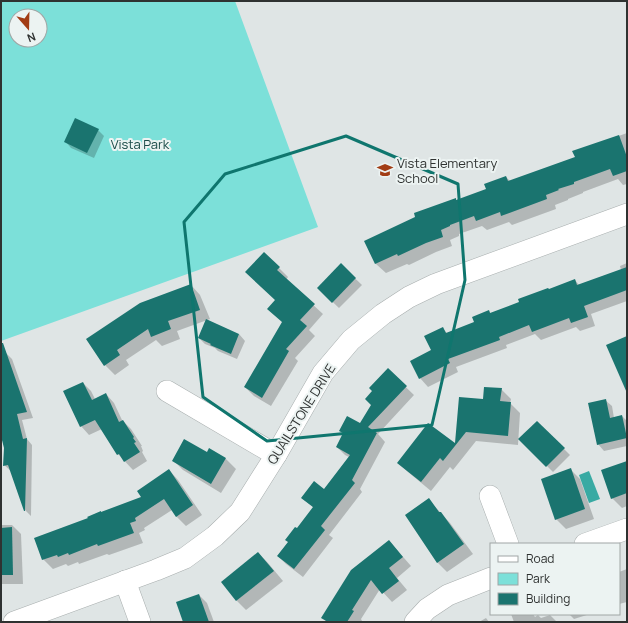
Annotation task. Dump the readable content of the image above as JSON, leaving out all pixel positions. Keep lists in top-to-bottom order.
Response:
{
  "streets": {
    "street": ["QUAILSTONE DRIVE"]
  },
  "parks": ["Vista Park"],
  "places": {
    "school or university": ["Vista Elementary School"]
  },
  "legend": ["Road", "Park", "Building"],
  "north": "bottom"
}
